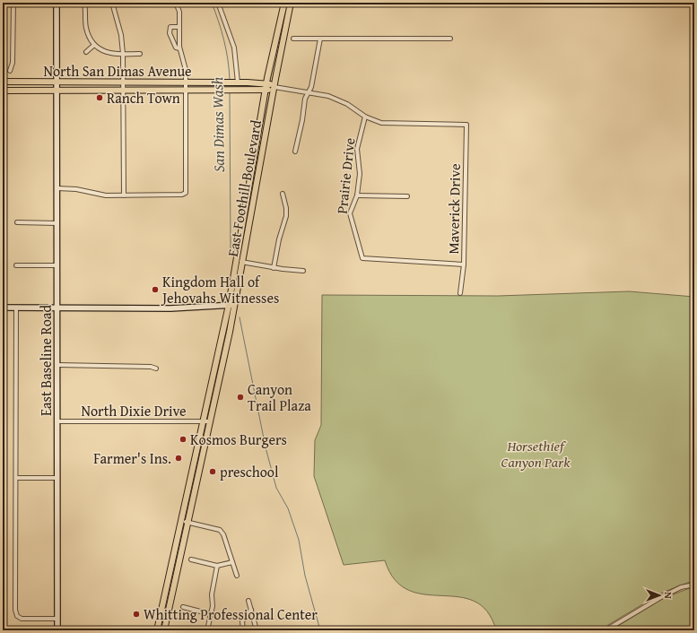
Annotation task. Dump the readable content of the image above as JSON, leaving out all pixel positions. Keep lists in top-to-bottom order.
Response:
{
  "streets": {
    "main road": ["North San Dimas Avenue", "East Foothill Boulevard", "East Baseline Road"],
    "street": ["Prairie Drive", "Maverick Drive", "North Dixie Drive"]
  },
  "crossings": [
    ["North San Dimas Avenue", "Prairie Drive"],
    ["North San Dimas Avenue", "East Foothill Boulevard"],
    ["North San Dimas Avenue", "Maverick Drive"],
    ["North San Dimas Avenue", "East Baseline Road"],
    ["Prairie Drive", "Maverick Drive"],
    ["East Foothill Boulevard", "North Dixie Drive"],
    ["East Baseline Road", "North Dixie Drive"]
  ],
  "water": ["San Dimas Wash"],
  "parks": ["Horsethief Canyon Park"],
  "places": [
    "Ranch Town",
    "Kingdom Hall of Jehovahs Witnesses",
    "Canyon Trail Plaza",
    "Kosmos Burgers",
    "Farmer's Ins.",
    "preschool",
    "Whitting Professional Center"
  ],
  "north": "right"
}
